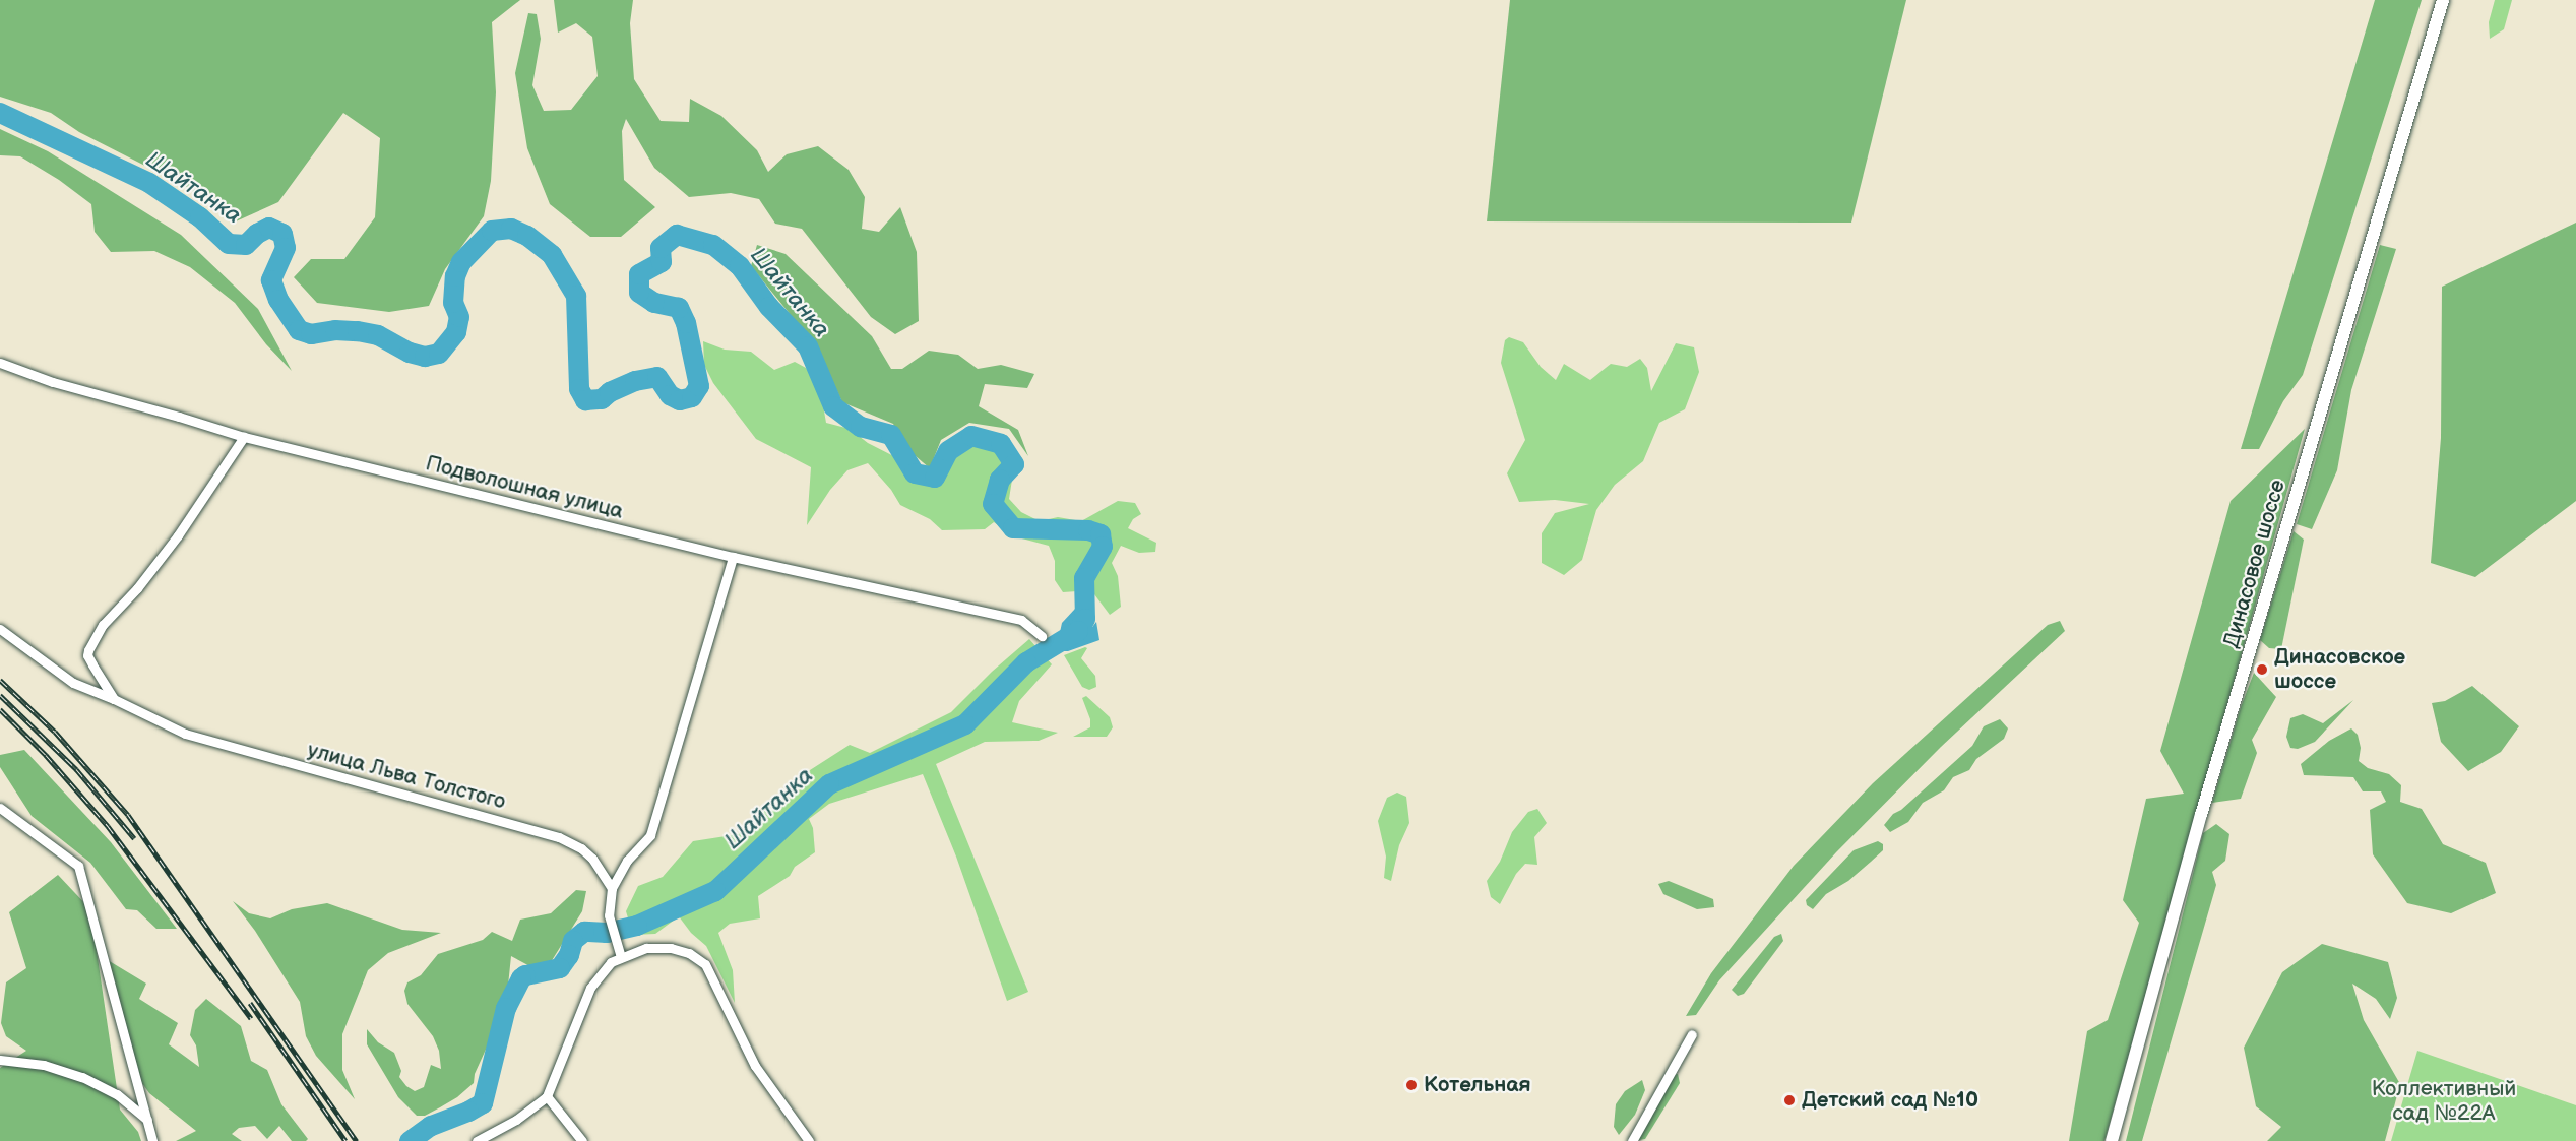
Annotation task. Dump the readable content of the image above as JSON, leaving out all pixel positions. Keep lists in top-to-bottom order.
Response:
{
  "streets": {
    "street": ["Подволошная улица", "Динасовое шоссе", "улица Льва Толстого"]
  },
  "water": ["Шайтанка"],
  "parks": ["Коллективный сад №22А"],
  "places": ["Динасовское шоссе", "Котельная", "Детский сад №10"]
}
